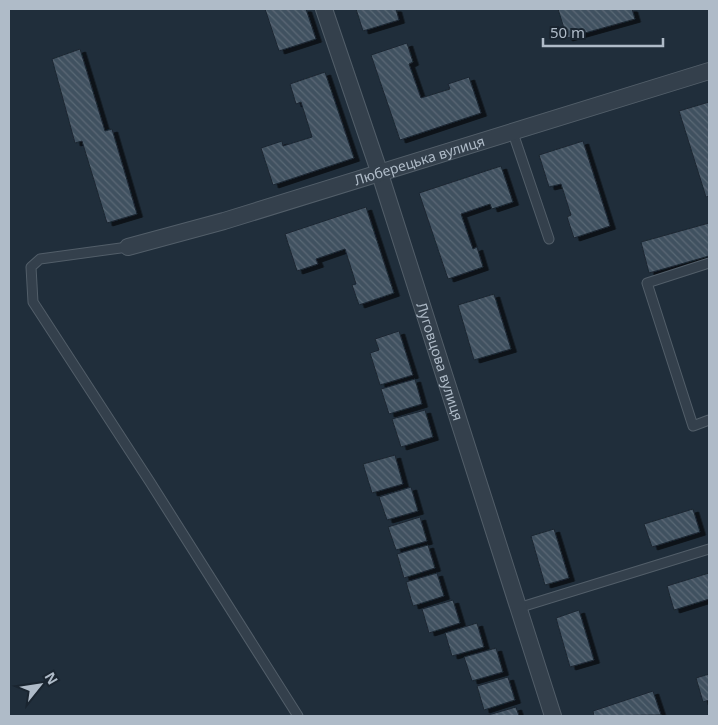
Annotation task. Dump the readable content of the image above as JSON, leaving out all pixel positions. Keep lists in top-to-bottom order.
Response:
{
  "streets": {
    "street": ["Люберецька вулиця", "Луговцова вулиця"]
  },
  "crossings": [
    ["Люберецька вулиця", "Луговцова вулиця"]
  ],
  "scale_bar": "50 m",
  "north": "top right"
}
